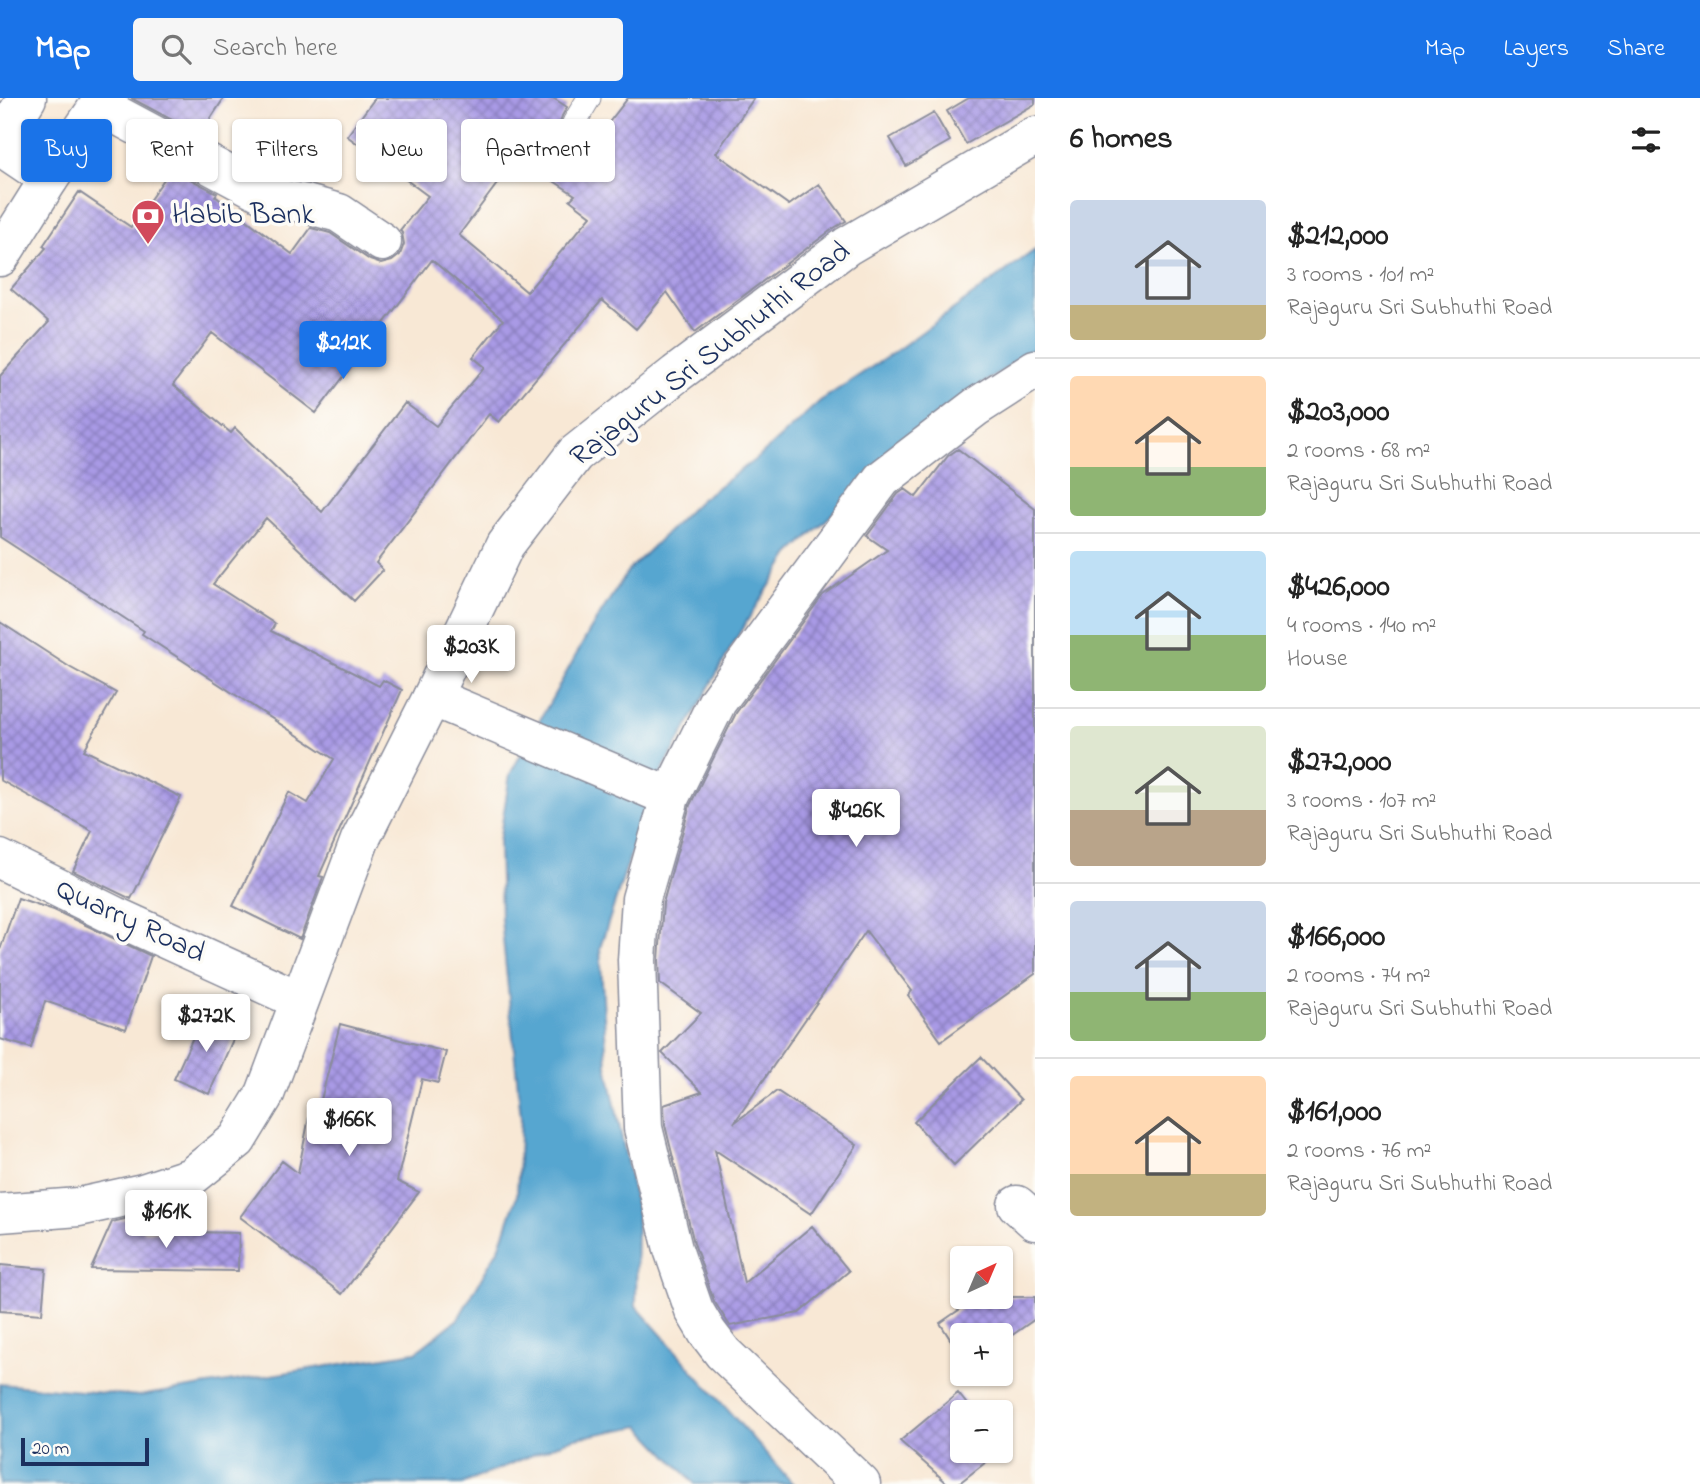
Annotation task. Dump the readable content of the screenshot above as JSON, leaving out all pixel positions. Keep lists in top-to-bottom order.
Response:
{
  "streets": {
    "main road": ["Rajaguru Sri Subhuthi Road", "Quarry Road"]
  },
  "crossings": [
    ["Rajaguru Sri Subhuthi Road", "Quarry Road"]
  ],
  "places": {
    "bank": ["Habib Bank"]
  },
  "scale_bar": "20 m",
  "north": "top right",
  "page": {
    "header": "Map",
    "search": "Search here",
    "nav": ["Map", "Layers", "Share"],
    "heading": "6 homes",
    "chip": [
      "Buy",
      "Rent",
      "Filters",
      "New",
      "Apartment"
    ],
    "list": [
      {
        "name": "$212,000",
        "note": "3 rooms · 101 m² · Rajaguru Sri Subhuthi Road"
      },
      {
        "name": "$203,000",
        "note": "2 rooms · 68 m² · Rajaguru Sri Subhuthi Road"
      },
      {
        "name": "$426,000",
        "note": "4 rooms · 140 m² · House"
      },
      {
        "name": "$272,000",
        "note": "3 rooms · 107 m² · Rajaguru Sri Subhuthi Road"
      },
      {
        "name": "$166,000",
        "note": "2 rooms · 74 m² · Rajaguru Sri Subhuthi Road"
      },
      {
        "name": "$161,000",
        "note": "2 rooms · 76 m² · Rajaguru Sri Subhuthi Road"
      }
    ],
    "price": [
      "$212K",
      "$203K",
      "$426K",
      "$272K",
      "$166K",
      "$161K"
    ],
    "map_buttons": ["+", "−"],
    "scale": "20 m"
  }
}
